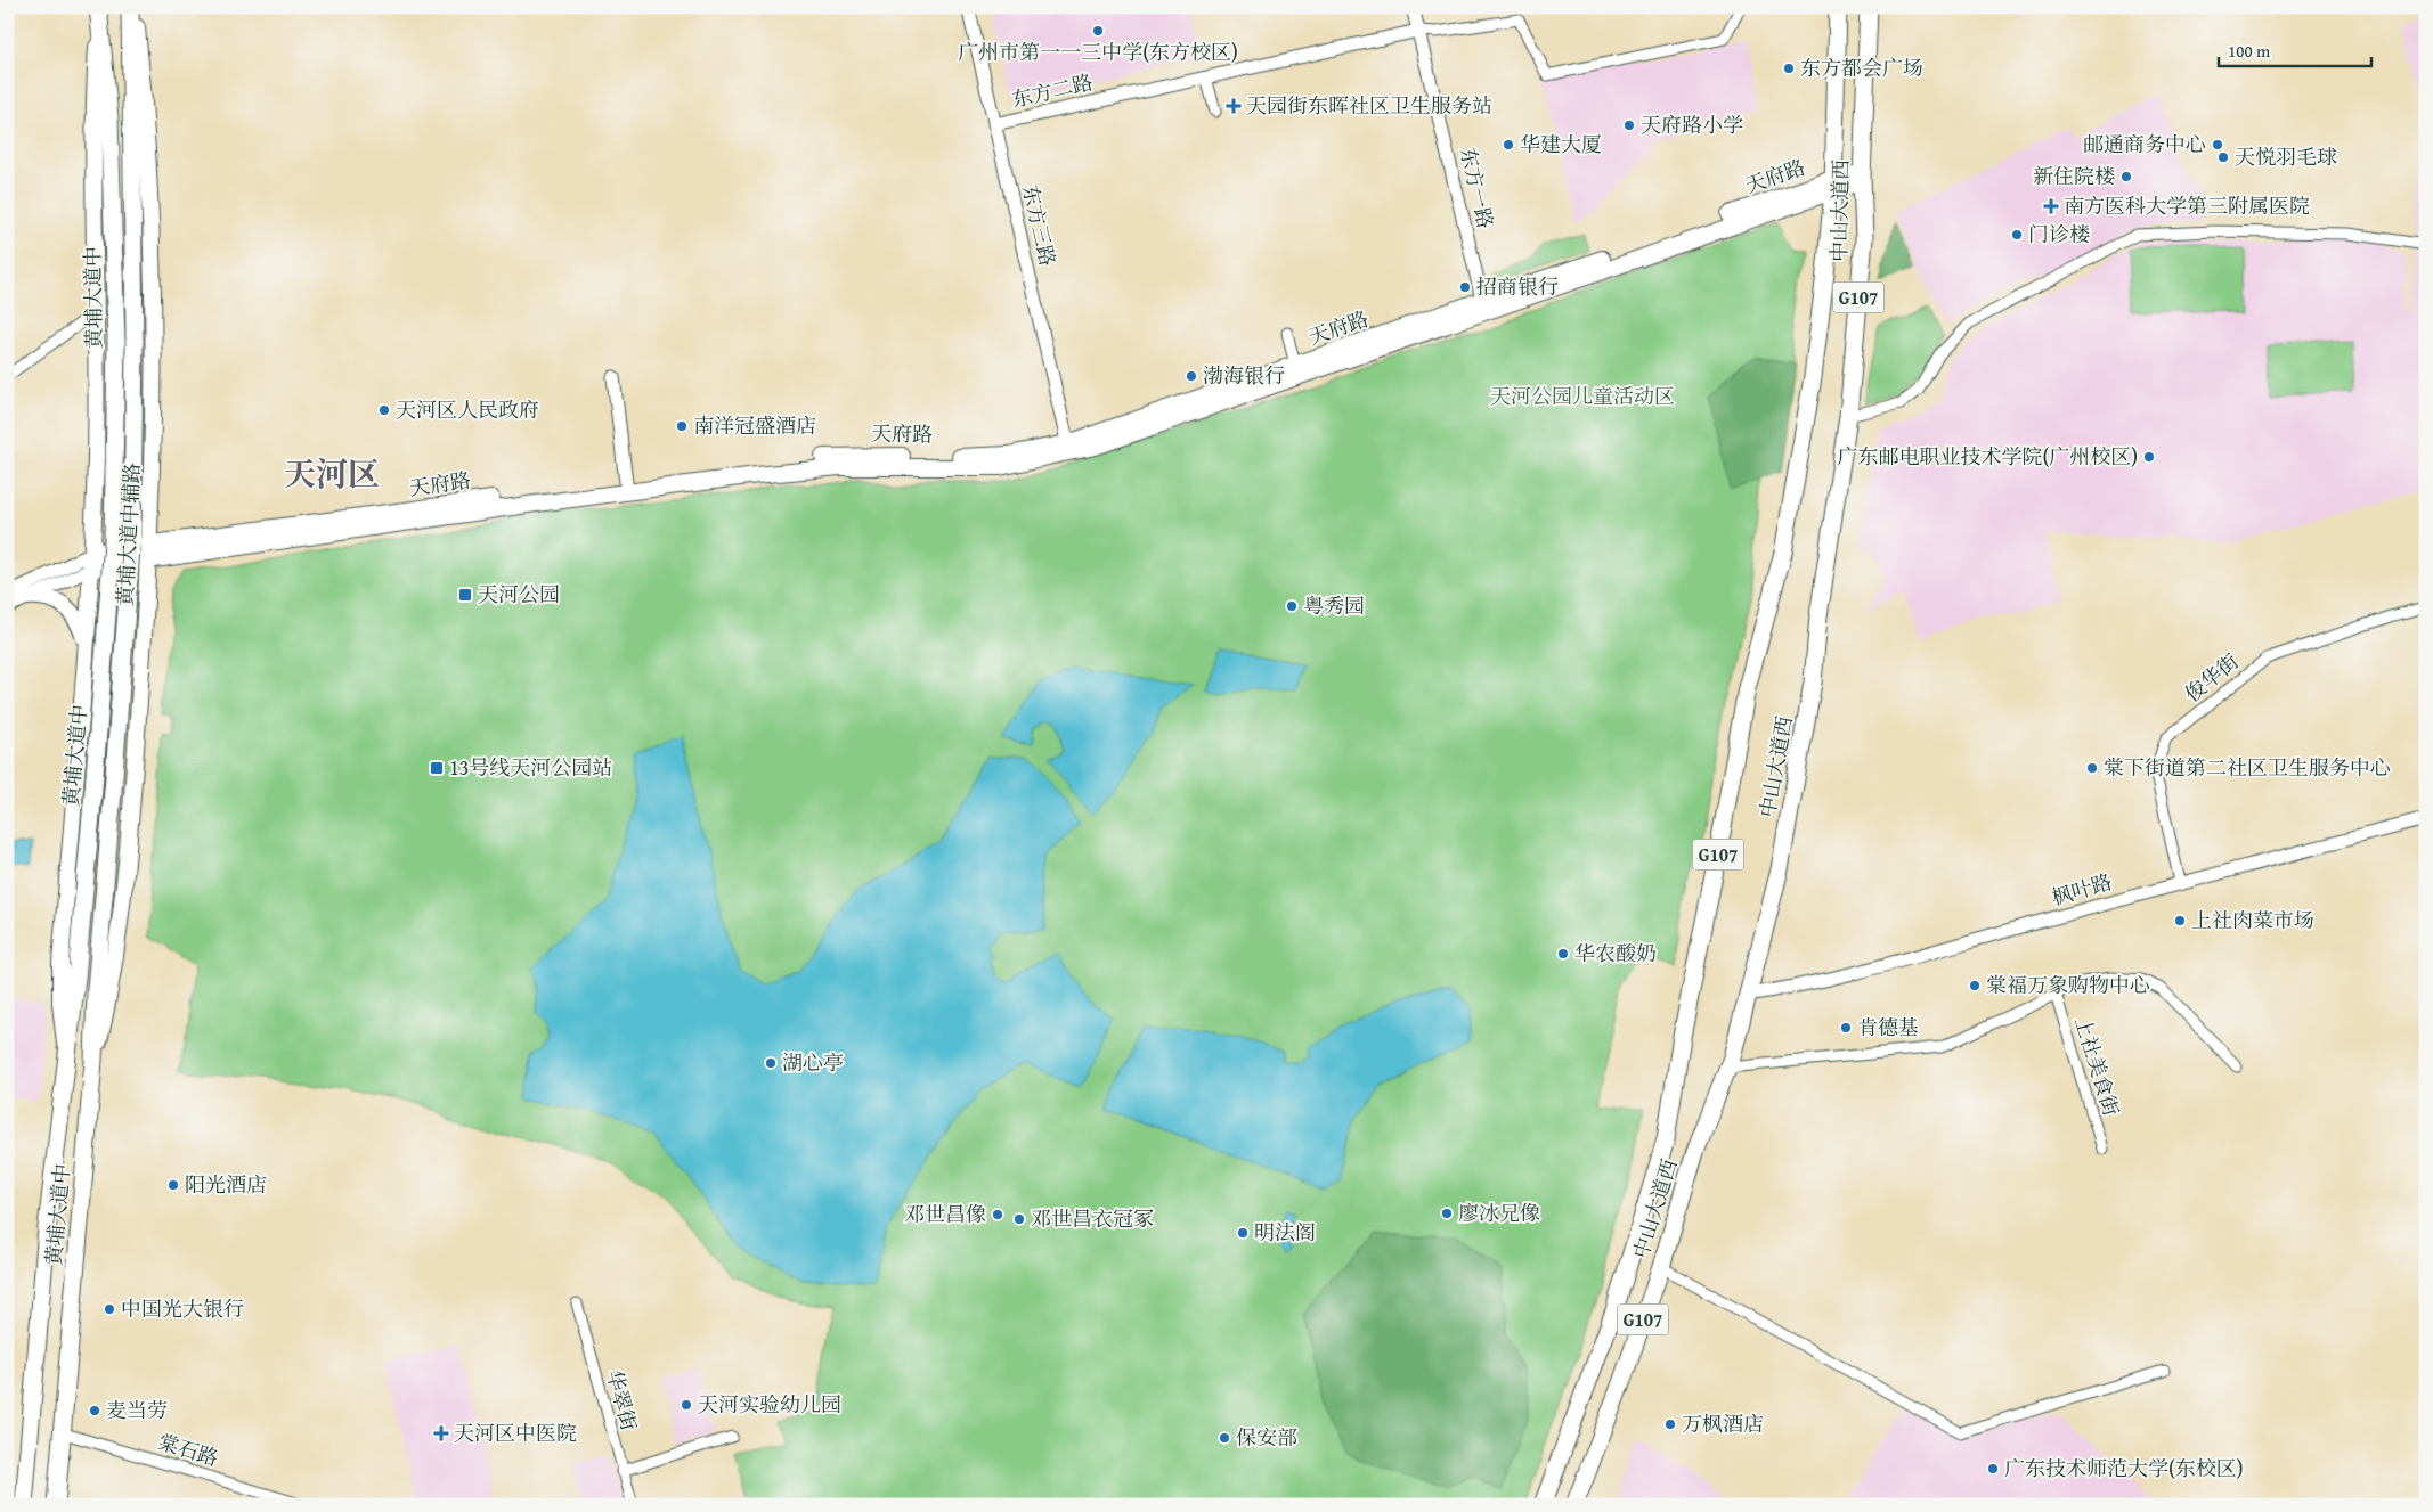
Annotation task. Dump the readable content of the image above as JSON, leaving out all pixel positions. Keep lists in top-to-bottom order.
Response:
{
  "streets": {
    "main road": [
      "天府路",
      "中山大道西",
      "黄埔大道中",
      "G107",
      "黄埔大道中辅路"
    ],
    "street": [
      "东方二路",
      "东方一路",
      "东方三路",
      "俊华街",
      "枫叶路",
      "上社美食街",
      "华翠街",
      "棠石路"
    ]
  },
  "crossings": [
    ["东方二路", "东方一路"],
    ["东方二路", "东方三路"],
    ["天府路", "东方一路"],
    ["天府路", "中山大道西"],
    ["天府路", "东方三路"],
    ["天府路", "黄埔大道中辅路"],
    ["中山大道西", "枫叶路"],
    ["黄埔大道中", "黄埔大道中辅路"],
    ["黄埔大道中", "棠石路"],
    ["俊华街", "枫叶路"]
  ],
  "districts": ["天河区"],
  "parks": ["天河公园儿童活动区"],
  "places": {
    "other": [
      "广州市第一一三中学(东方校区)",
      "东方都会广场",
      "天府路小学",
      "华建大厦",
      "邮通商务中心",
      "天悦羽毛球",
      "新住院楼",
      "门诊楼",
      "招商银行",
      "渤海银行",
      "天河区人民政府",
      "南洋冠盛酒店",
      "广东邮电职业技术学院(广州校区)",
      "粤秀园",
      "棠下街道第二社区卫生服务中心",
      "上社肉菜市场",
      "华农酸奶",
      "棠福万象购物中心",
      "肯德基",
      "湖心亭",
      "阳光酒店",
      "廖冰兄像",
      "邓世昌像",
      "邓世昌衣冠冢",
      "明法阁",
      "中国光大银行",
      "天河实验幼儿园",
      "麦当劳",
      "万枫酒店",
      "保安部",
      "广东技术师范大学(东校区)"
    ],
    "health": ["天园街东晖社区卫生服务站", "南方医科大学第三附属医院", "天河区中医院"],
    "transit": ["天河公园", "13号线天河公园站"]
  },
  "scale_bar": "100 m"
}
